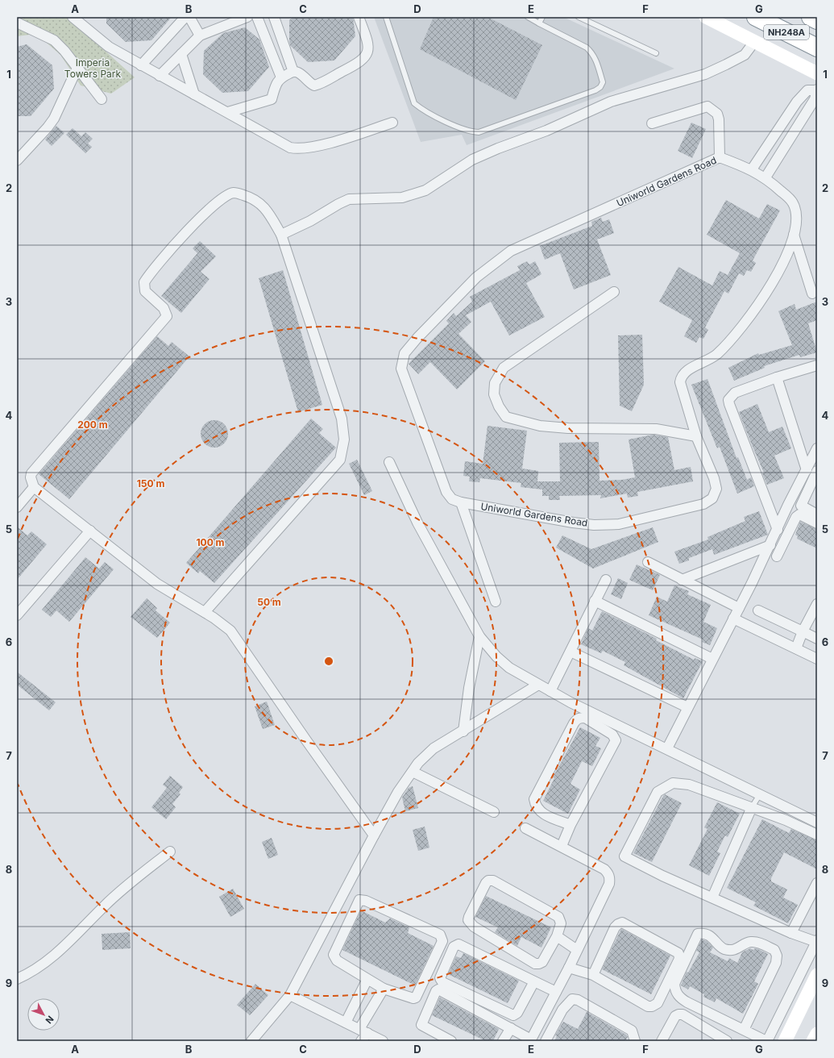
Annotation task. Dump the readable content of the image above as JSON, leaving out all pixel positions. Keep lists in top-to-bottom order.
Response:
{
  "streets": {
    "highway": ["NH248A"],
    "street": ["Uniworld Gardens Road"]
  },
  "parks": ["Imperia Towers Park"],
  "north": "bottom right",
  "grid": {
    "columns": [
      "A",
      "B",
      "C",
      "D",
      "E",
      "F",
      "G"
    ],
    "rows": [
      "1",
      "2",
      "3",
      "4",
      "5",
      "6",
      "7",
      "8",
      "9"
    ]
  },
  "rings": [
    "200 m",
    "150 m",
    "100 m",
    "50 m"
  ]
}
